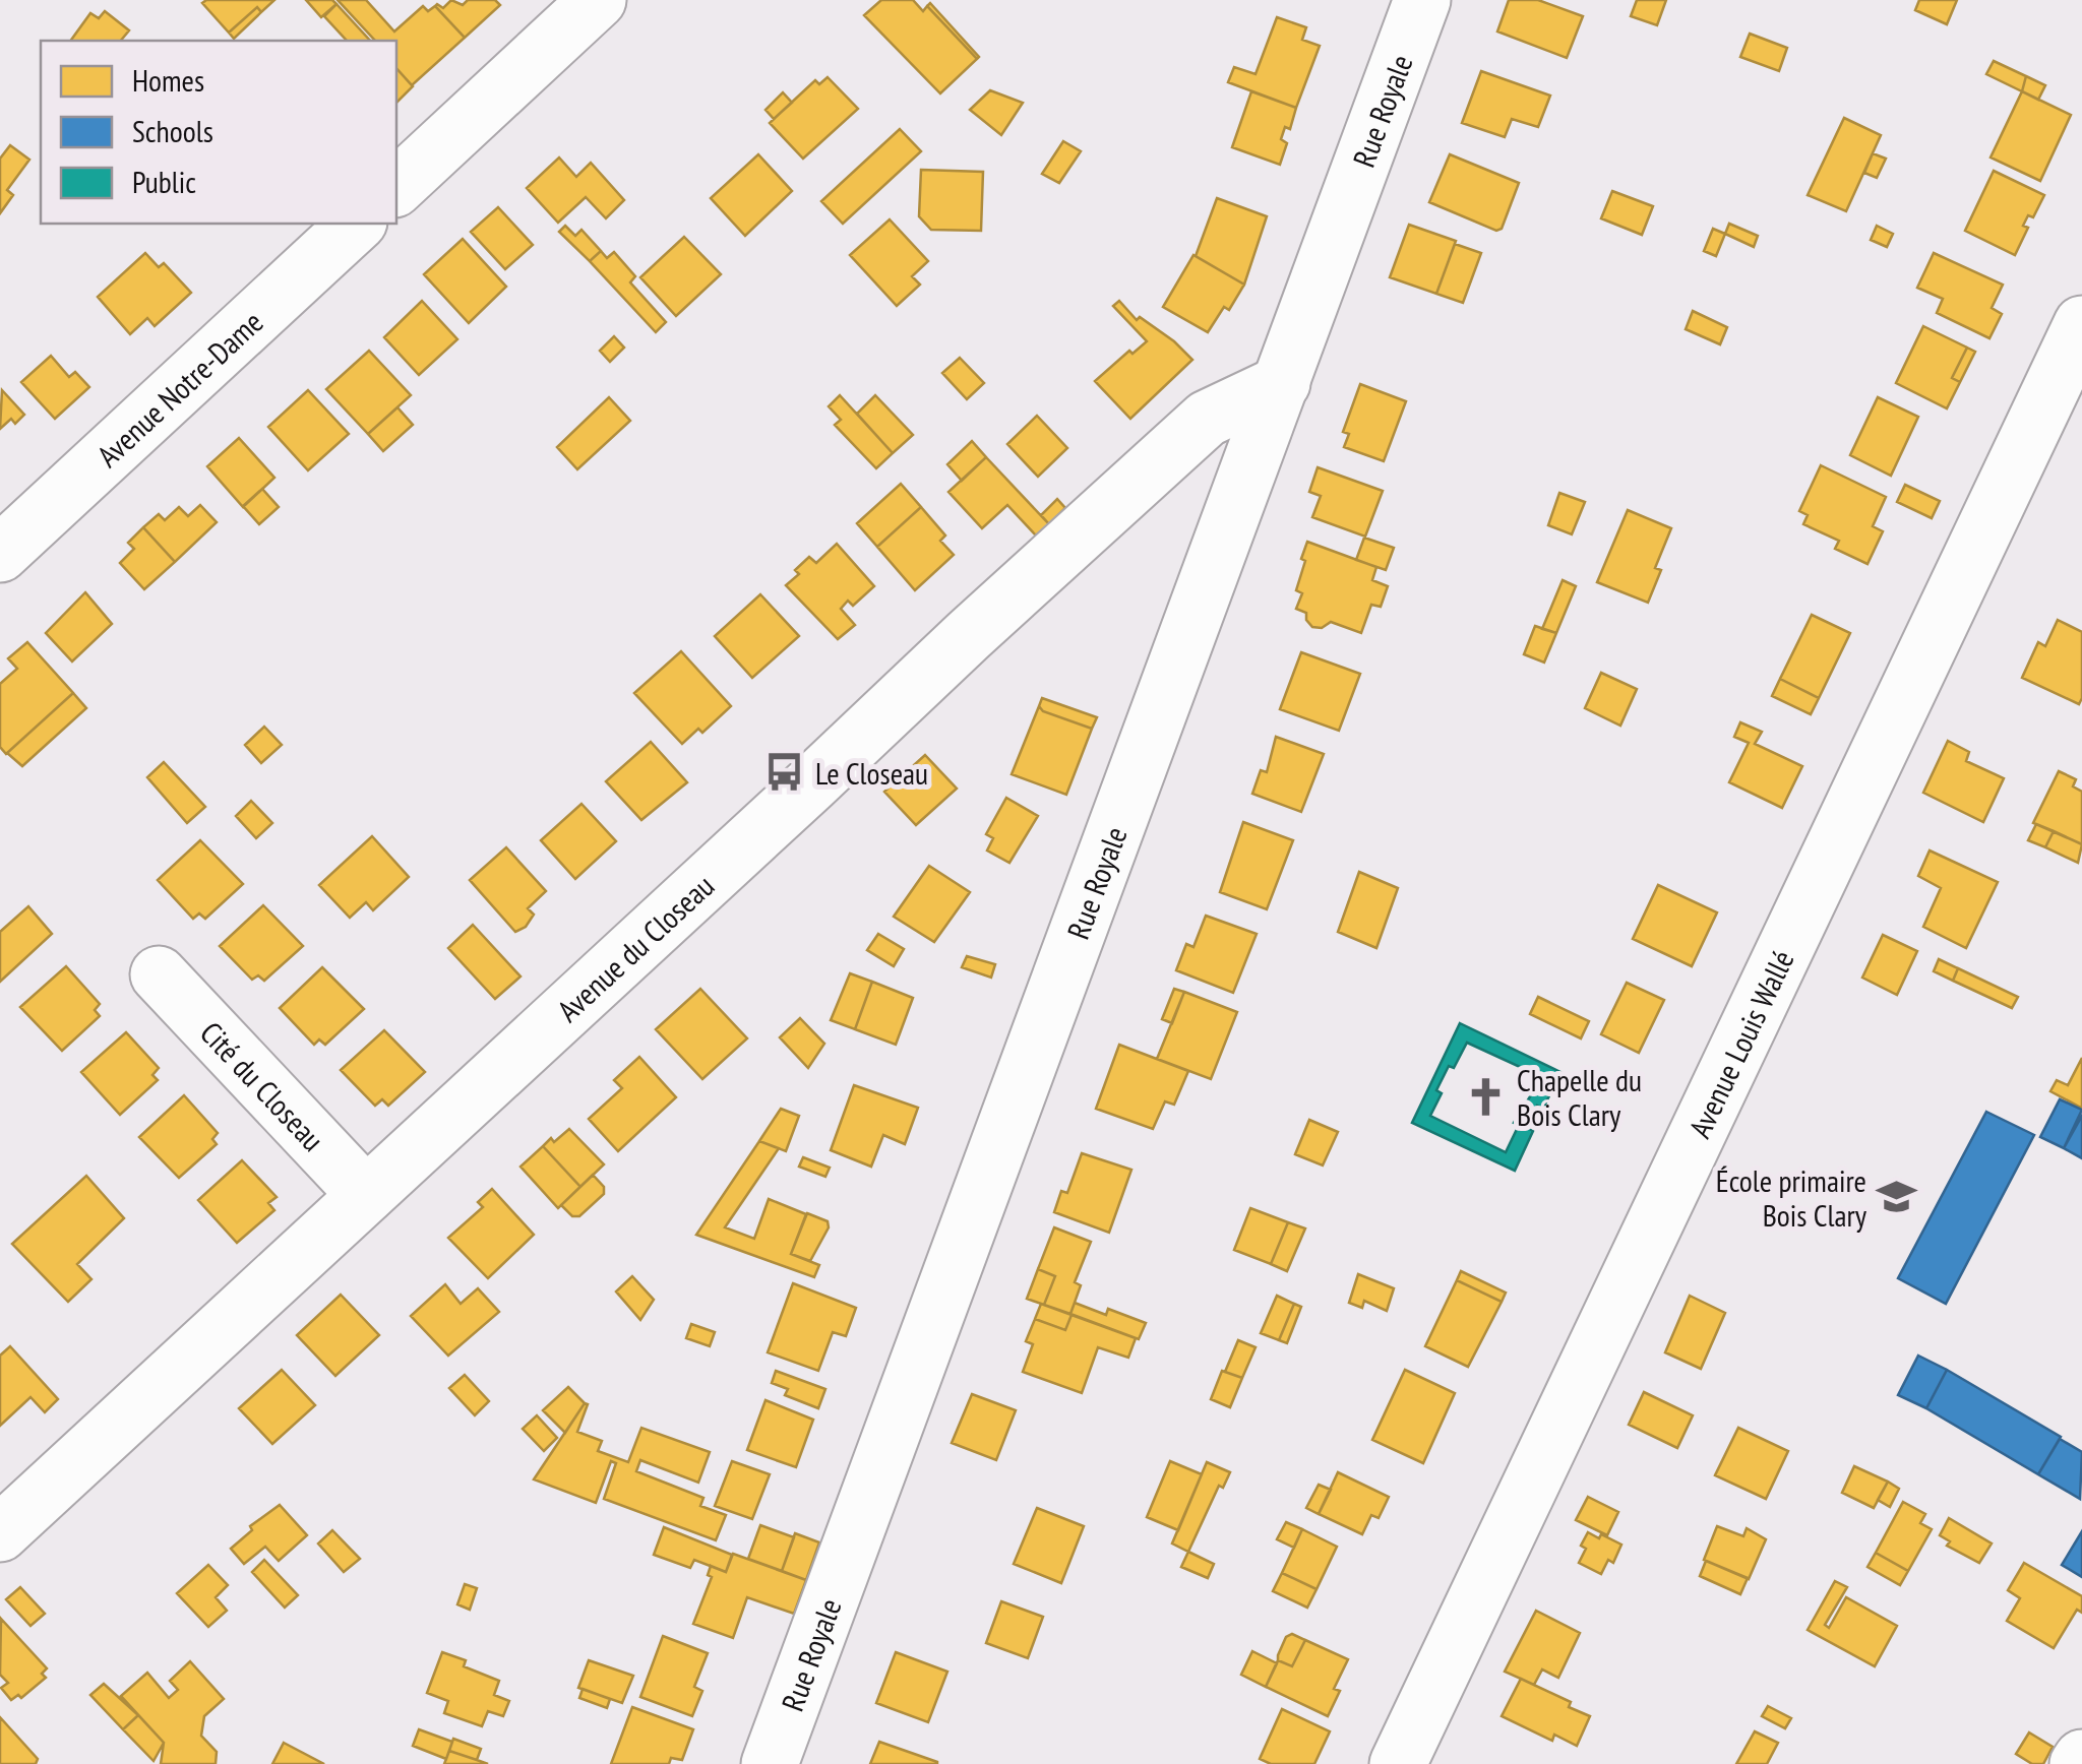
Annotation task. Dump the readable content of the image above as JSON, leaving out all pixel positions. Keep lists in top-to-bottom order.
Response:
{
  "streets": {
    "street": [
      "Rue Royale",
      "Avenue Notre-Dame",
      "Avenue du Closeau",
      "Avenue Louis Wallé",
      "Cité du Closeau"
    ]
  },
  "crossings": [
    ["Rue Royale", "Avenue du Closeau"],
    ["Avenue du Closeau", "Cité du Closeau"]
  ],
  "places": {
    "bus stop": ["Le Closeau"],
    "church": ["Chapelle du Bois Clary"],
    "school or university": ["École primaire Bois Clary"]
  },
  "legend": ["Homes", "Schools", "Public"]
}
